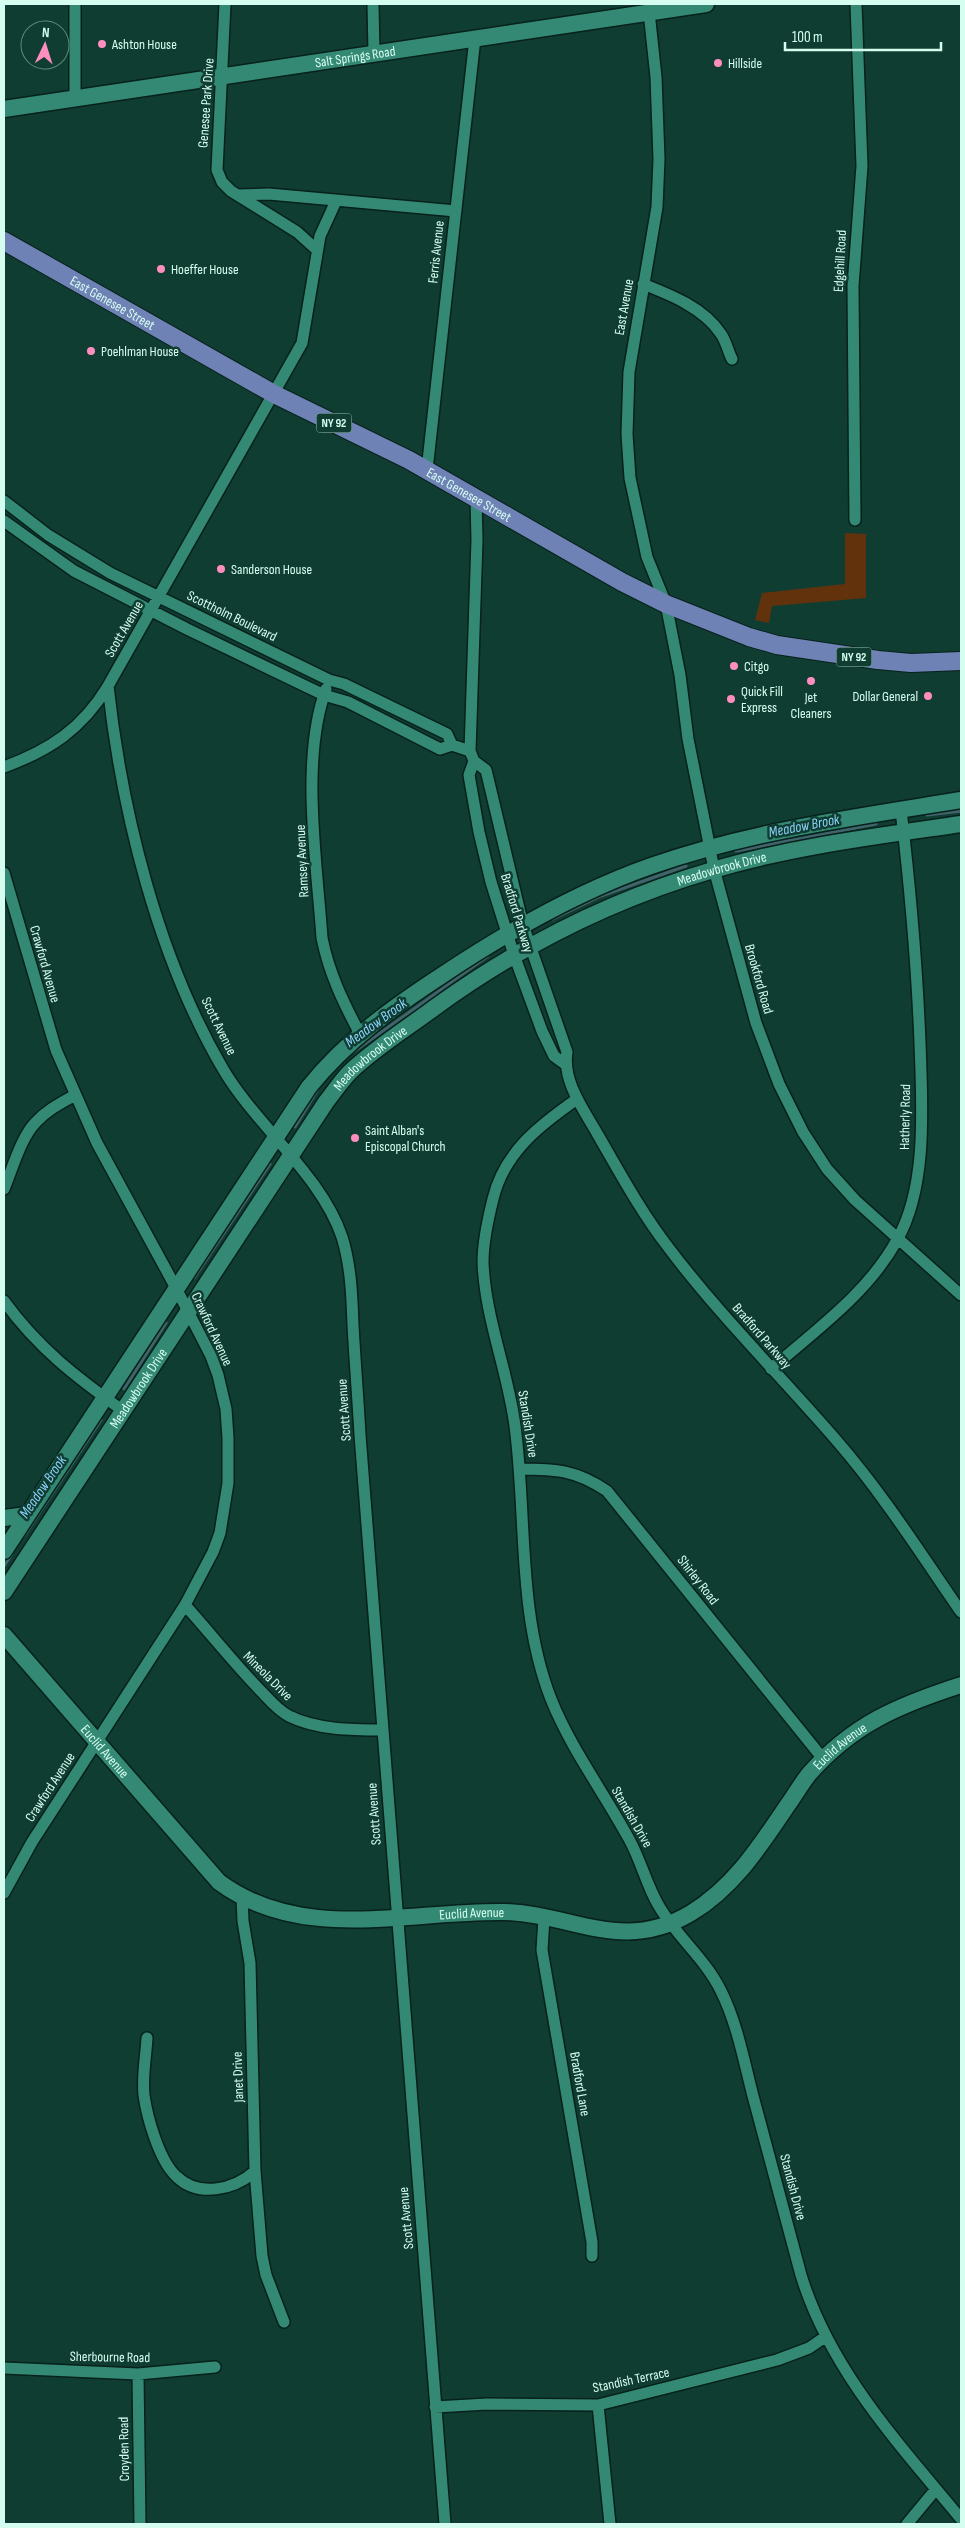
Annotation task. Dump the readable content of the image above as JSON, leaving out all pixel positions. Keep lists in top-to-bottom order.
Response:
{
  "streets": {
    "main road": ["East Genesee Street", "NY 92"],
    "street": [
      "Salt Springs Road",
      "Genesee Park Drive",
      "Ferris Avenue",
      "Edgehill Road",
      "East Avenue",
      "Scottholm Boulevard",
      "Scott Avenue",
      "Ramsey Avenue",
      "Meadowbrook Drive",
      "Bradford Parkway",
      "Crawford Avenue",
      "Brookford Road",
      "Hatherly Road",
      "Standish Drive",
      "Shirley Road",
      "Mineola Drive",
      "Euclid Avenue",
      "Janet Drive",
      "Bradford Lane",
      "Sherbourne Road",
      "Standish Terrace",
      "Croyden Road"
    ]
  },
  "crossings": [
    ["Salt Springs Road", "Genesee Park Drive"],
    ["Salt Springs Road", "Ferris Avenue"],
    ["Salt Springs Road", "East Avenue"],
    ["Ferris Avenue", "East Genesee Street"],
    ["East Genesee Street", "East Avenue"],
    ["East Genesee Street", "Scott Avenue"],
    ["East Genesee Street", "Bradford Parkway"],
    ["East Genesee Street", "Brookford Road"],
    ["East Avenue", "Brookford Road"],
    ["Scottholm Boulevard", "Scott Avenue"],
    ["Scottholm Boulevard", "Ramsey Avenue"],
    ["Scottholm Boulevard", "Bradford Parkway"],
    ["Scott Avenue", "Meadowbrook Drive"],
    ["Scott Avenue", "Mineola Drive"],
    ["Scott Avenue", "Euclid Avenue"],
    ["Scott Avenue", "Standish Terrace"],
    ["Ramsey Avenue", "Meadowbrook Drive"],
    ["Meadowbrook Drive", "Bradford Parkway"],
    ["Meadowbrook Drive", "Crawford Avenue"],
    ["Meadowbrook Drive", "Brookford Road"],
    ["Meadowbrook Drive", "Hatherly Road"],
    ["Bradford Parkway", "Hatherly Road"],
    ["Bradford Parkway", "Standish Drive"],
    ["Crawford Avenue", "Mineola Drive"],
    ["Crawford Avenue", "Euclid Avenue"],
    ["Brookford Road", "Hatherly Road"],
    ["Standish Drive", "Shirley Road"],
    ["Standish Drive", "Euclid Avenue"],
    ["Standish Drive", "Standish Terrace"],
    ["Shirley Road", "Euclid Avenue"],
    ["Euclid Avenue", "Janet Drive"],
    ["Euclid Avenue", "Bradford Lane"],
    ["Sherbourne Road", "Croyden Road"]
  ],
  "water": ["Meadow Brook"],
  "places": [
    "Ashton House",
    "Hillside",
    "Hoeffer House",
    "Poehlman House",
    "Sanderson House",
    "Citgo",
    "Jet Cleaners",
    "Dollar General",
    "Quick Fill Express",
    "Saint Alban's Episcopal Church"
  ],
  "scale_bar": "100 m",
  "north": "top"
}
